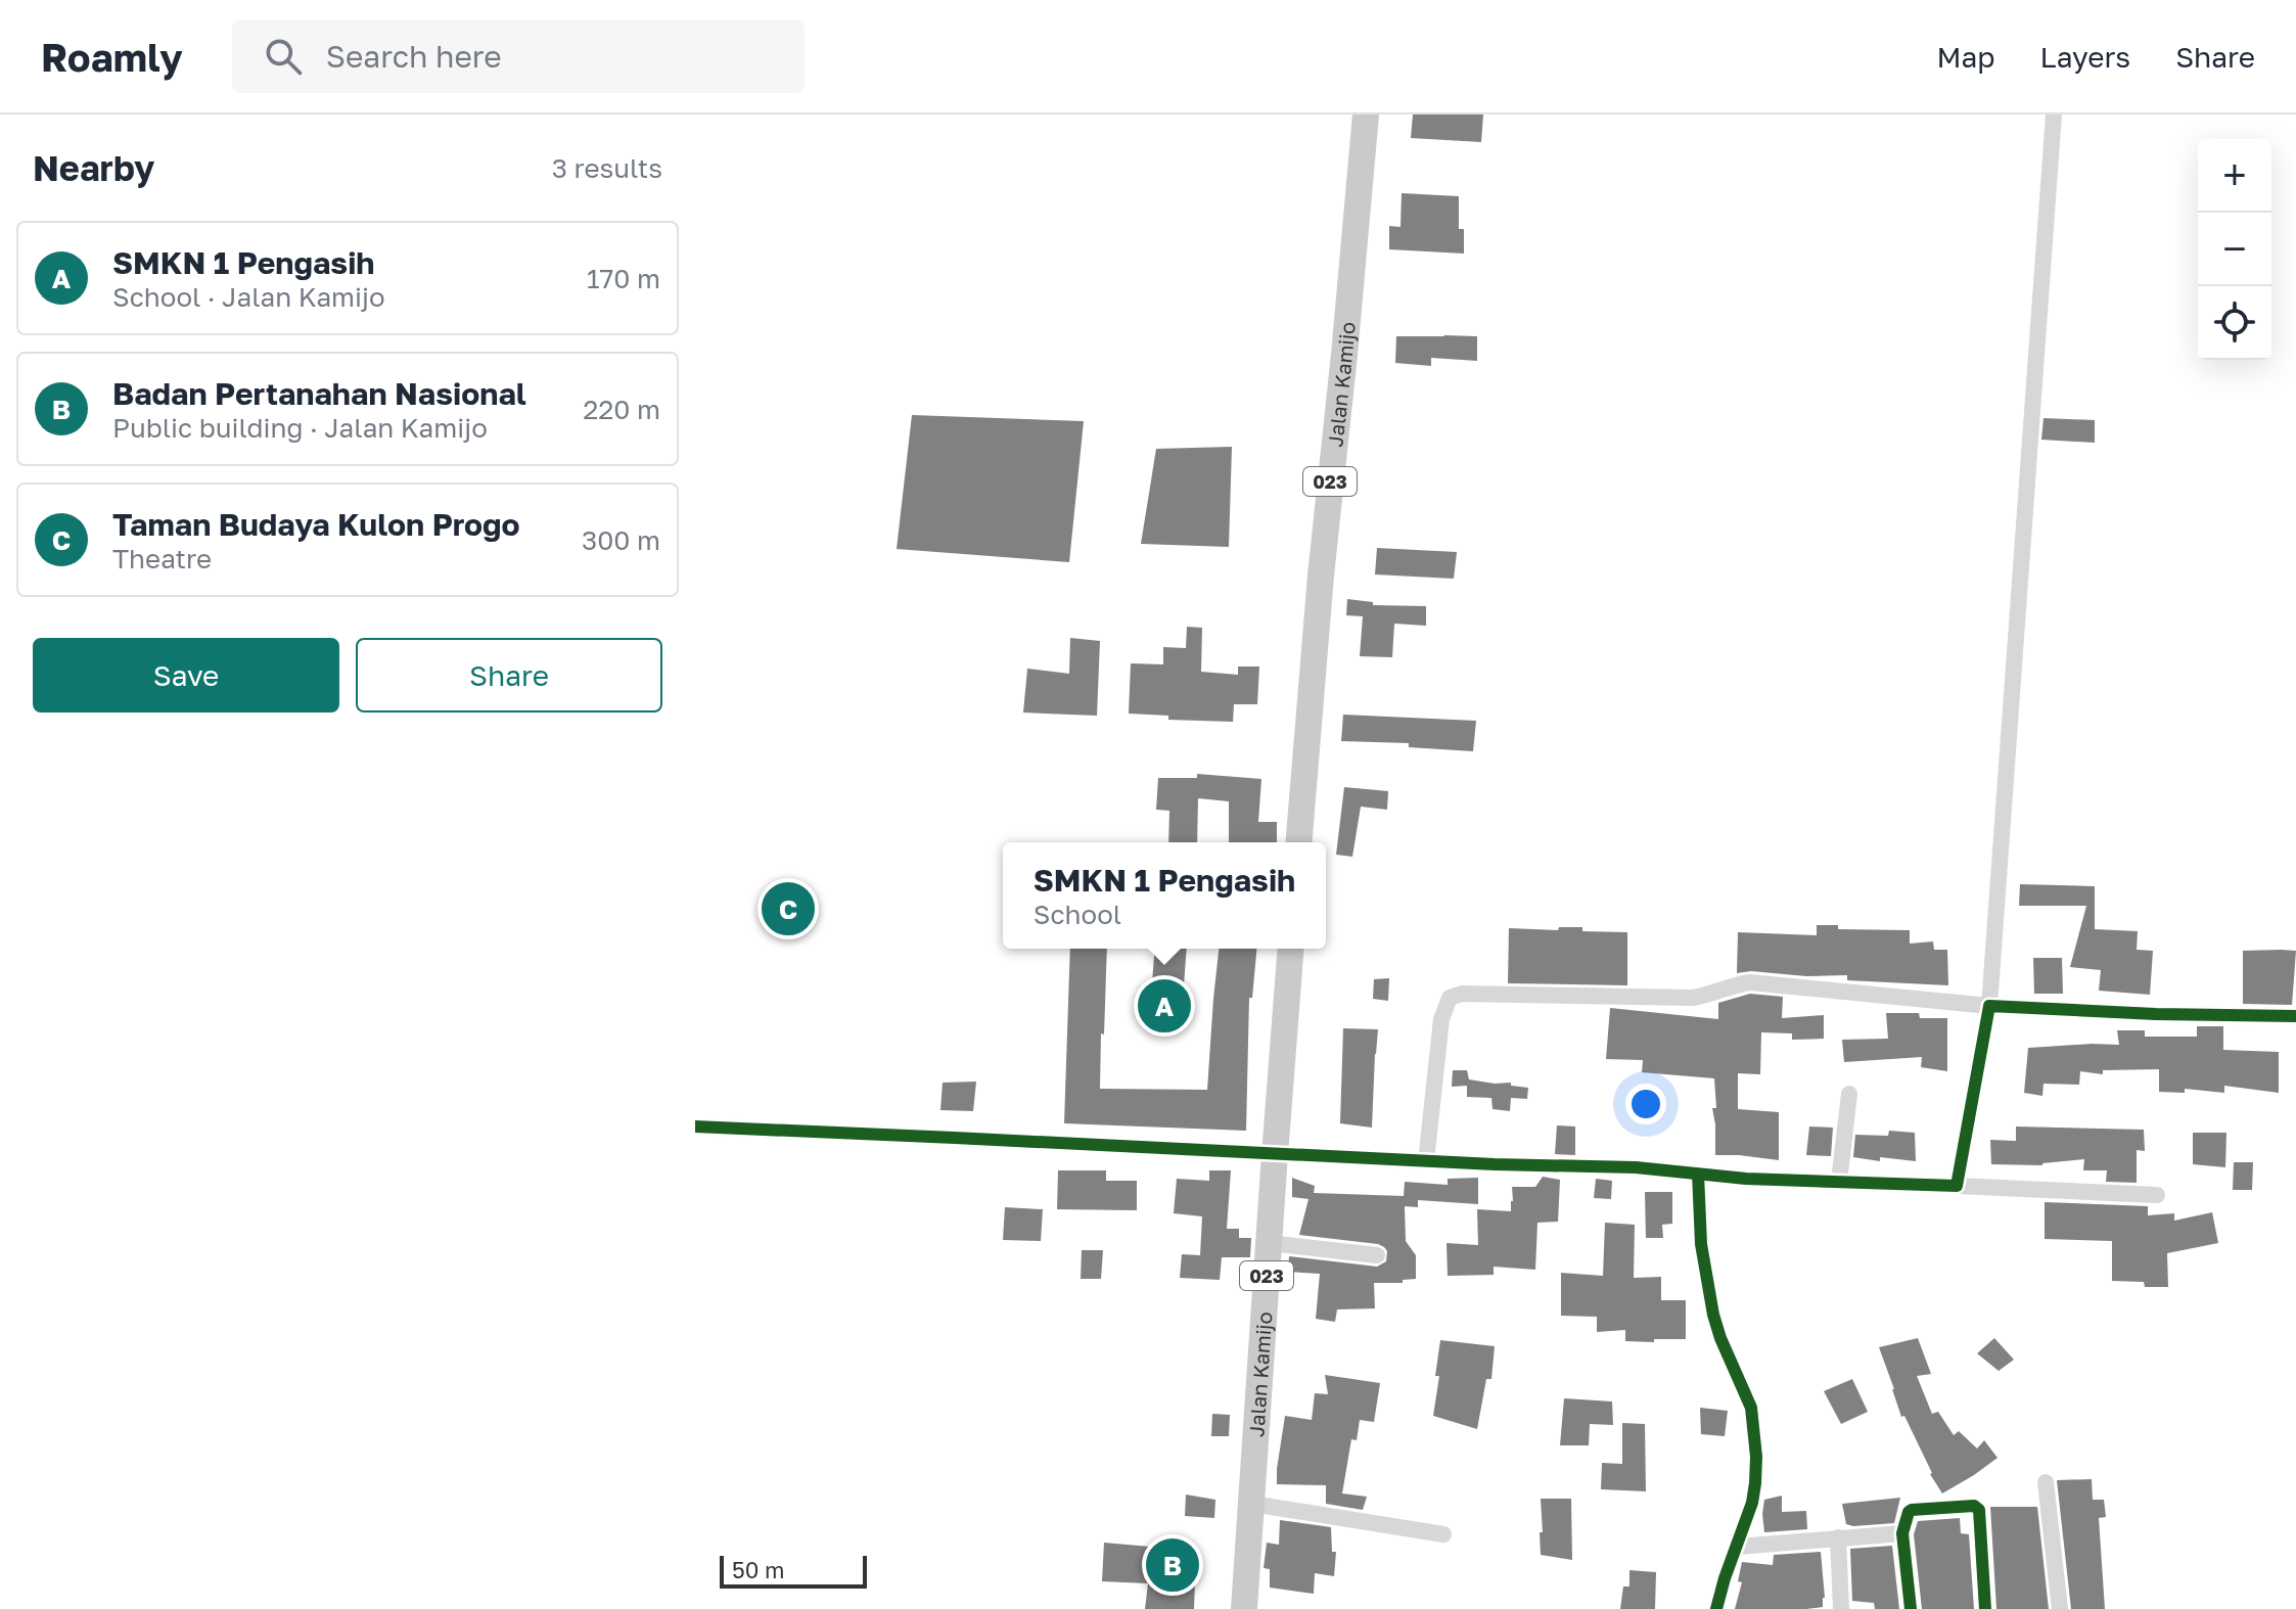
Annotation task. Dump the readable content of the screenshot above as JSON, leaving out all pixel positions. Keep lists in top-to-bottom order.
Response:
{
  "streets": {
    "main road": ["Jalan Kamijo", "023"]
  },
  "scale_bar": "50 m",
  "page": {
    "header": "Roamly",
    "search": "Search here",
    "nav": ["Map", "Layers", "Share"],
    "heading": ["Nearby", "3 results"],
    "map_buttons": ["+", "−"],
    "list": [
      {
        "mark": "A",
        "name": "SMKN 1 Pengasih",
        "note": "School · Jalan Kamijo",
        "value": "170 m"
      },
      {
        "mark": "B",
        "name": "Badan Pertanahan Nasional",
        "note": "Public building · Jalan Kamijo",
        "value": "220 m"
      },
      {
        "mark": "C",
        "name": "Taman Budaya Kulon Progo",
        "note": "Theatre",
        "value": "300 m"
      }
    ],
    "buttons": ["Save", "Share"],
    "popup": ["SMKN 1 Pengasih", "School"],
    "pins": ["C", "A", "B"],
    "scale": "50 m"
  }
}
